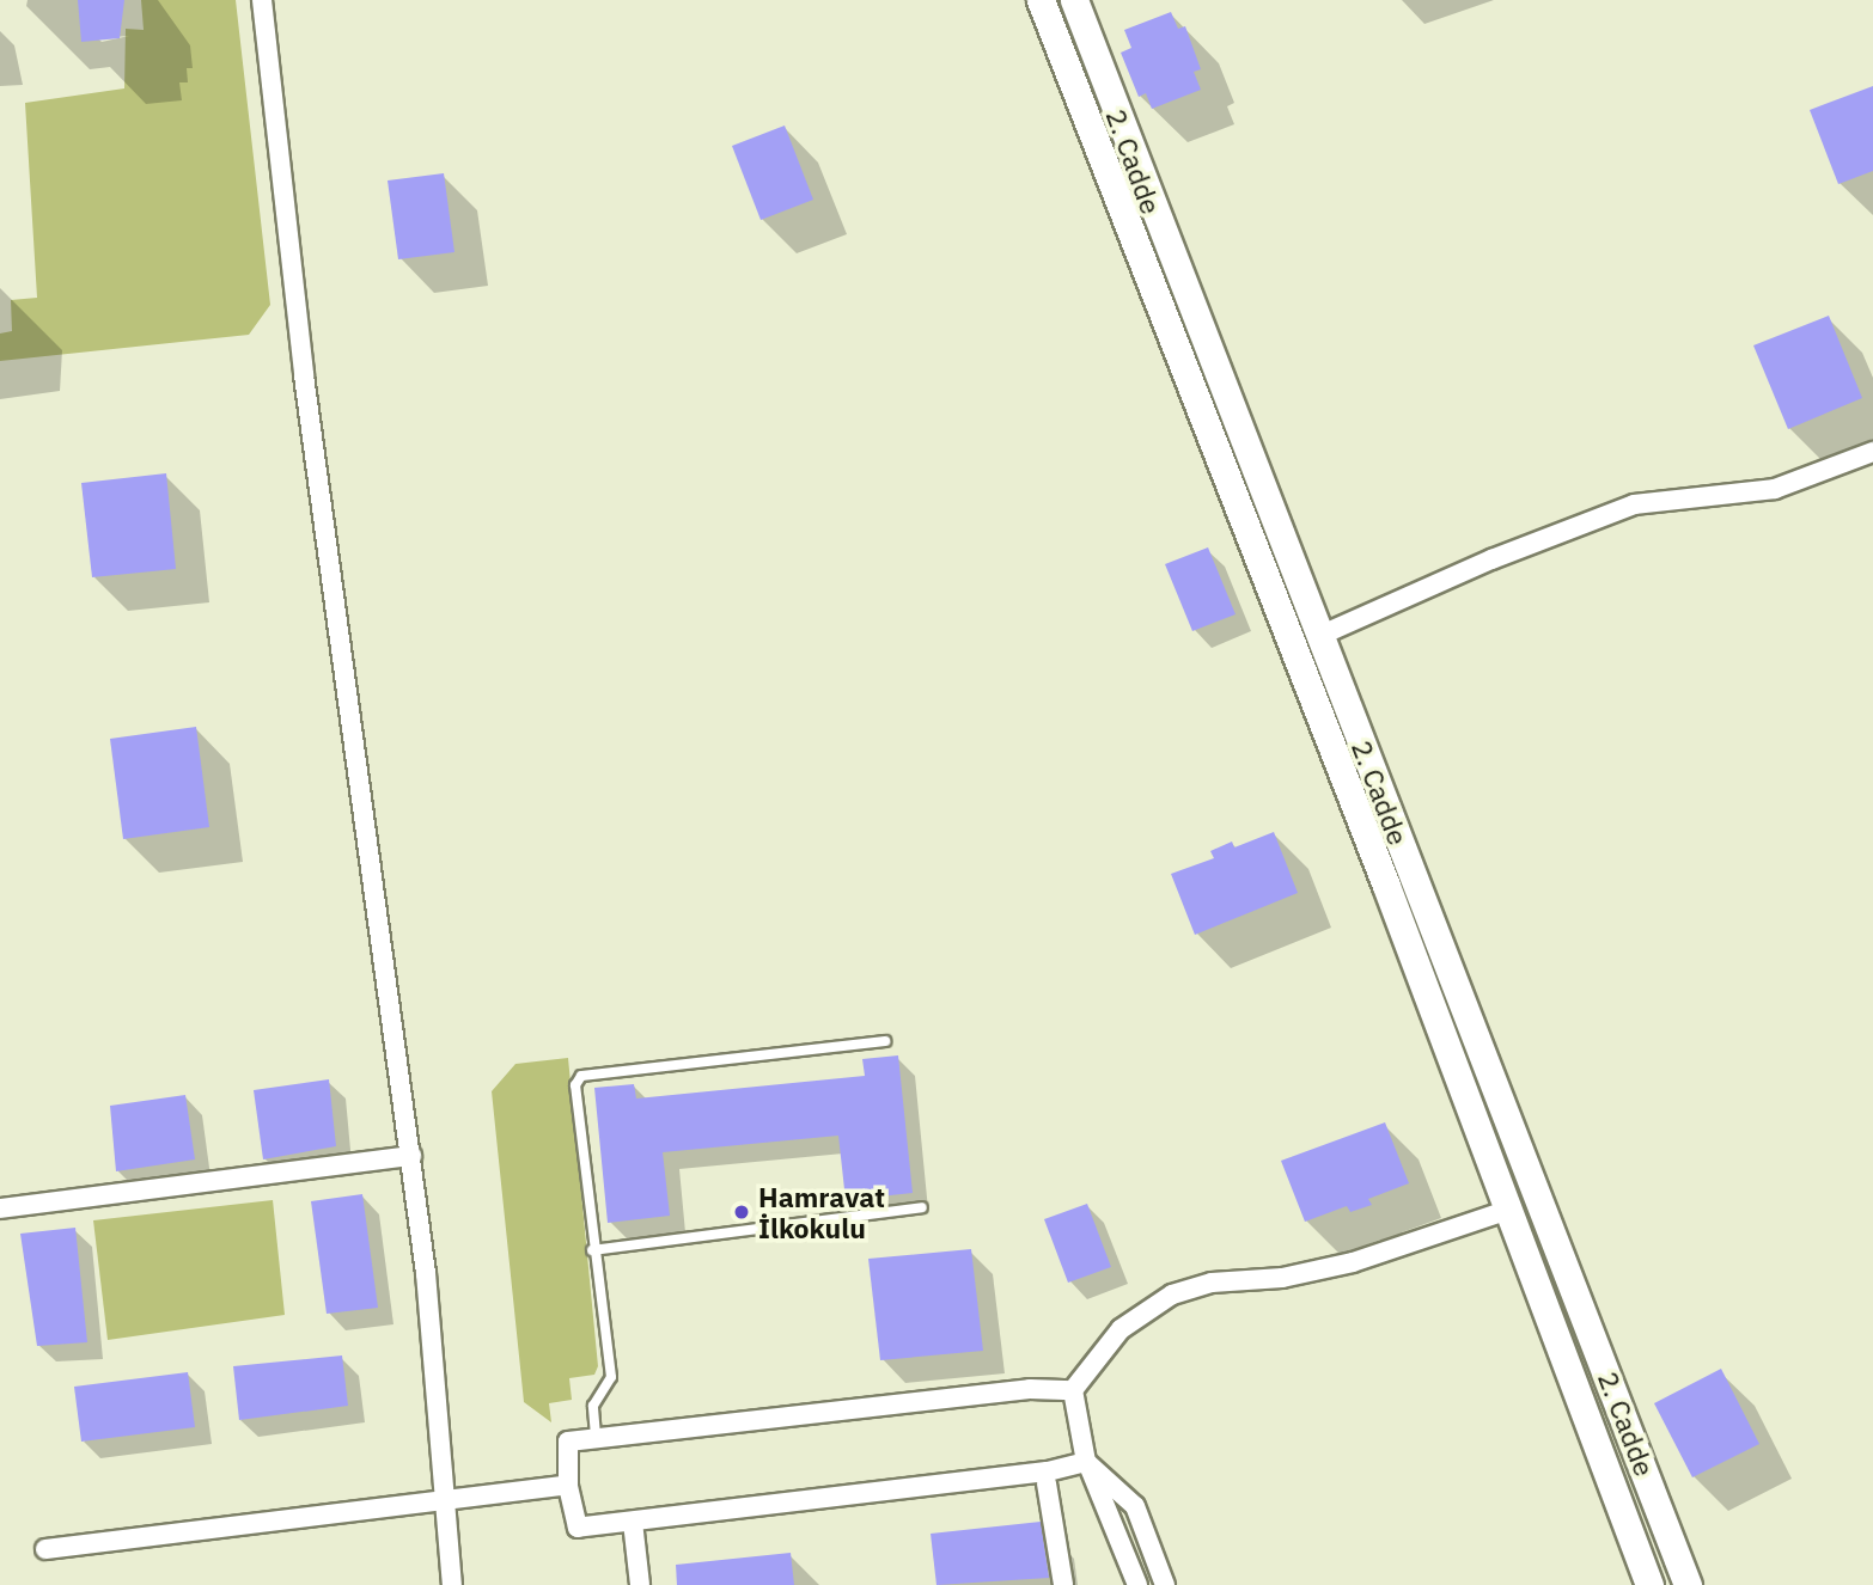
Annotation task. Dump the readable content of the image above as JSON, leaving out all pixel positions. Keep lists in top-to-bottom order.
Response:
{
  "streets": {
    "main road": ["2. Cadde"]
  },
  "places": ["Hamravat İlkokulu"]
}
